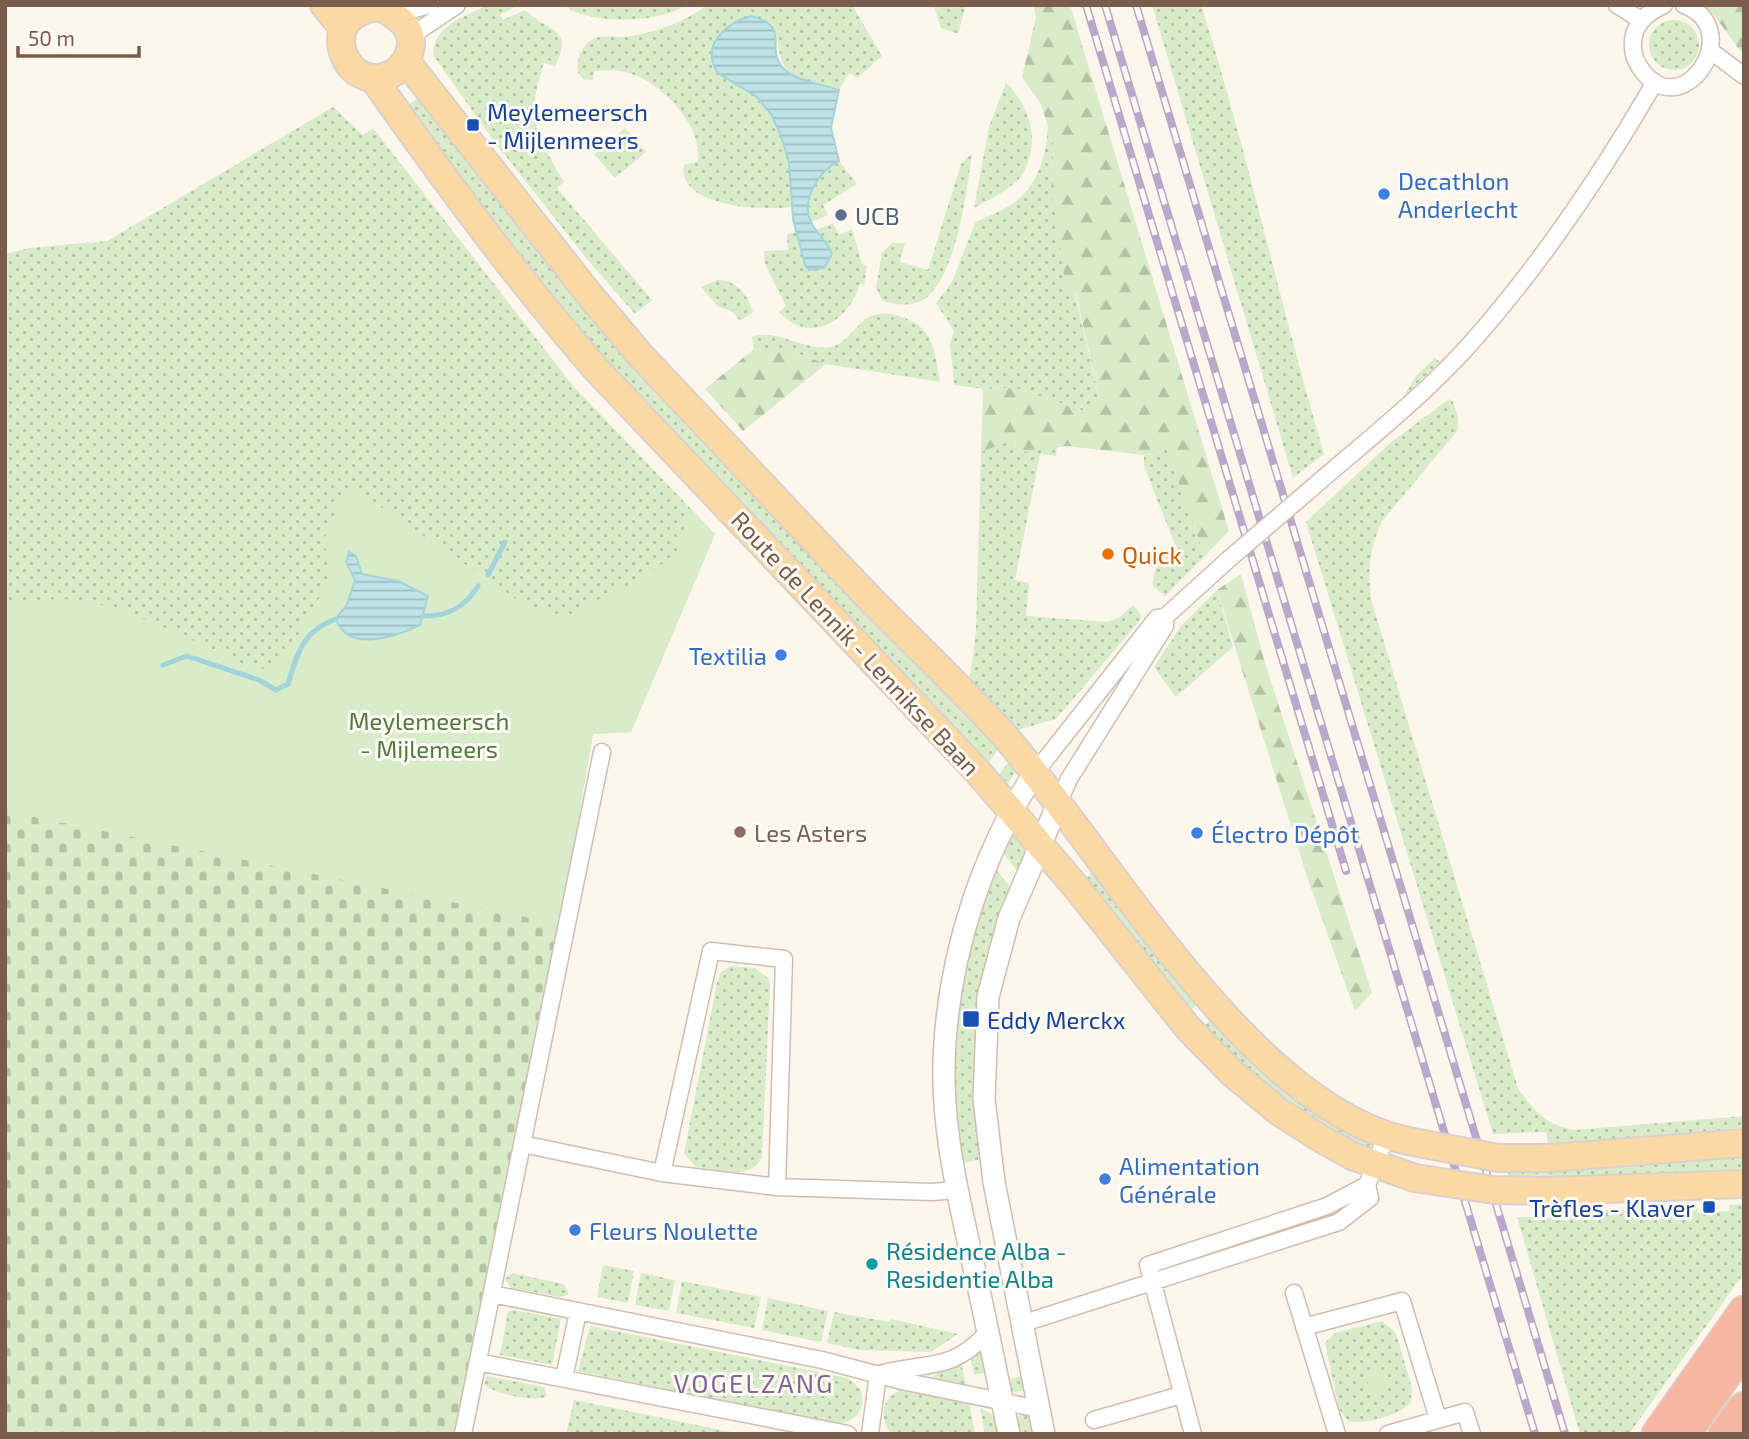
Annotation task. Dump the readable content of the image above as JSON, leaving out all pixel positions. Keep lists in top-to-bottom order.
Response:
{
  "streets": {
    "main road": ["Route de Lennik - Lennikse Baan"]
  },
  "districts": ["VOGELZANG"],
  "parks": ["Meylemeersch - Mijlemeers"],
  "places": {
    "transit": ["Meylemeersch - Mijlenmeers", "Eddy Merckx", "Trèfles - Klaver"],
    "other": [
      "Decathlon Anderlecht",
      "UCB",
      "Quick",
      "Textilia",
      "Les Asters",
      "Électro Dépôt",
      "Alimentation Générale",
      "Fleurs Noulette",
      "Résidence Alba - Residentie Alba"
    ]
  },
  "scale_bar": "50 m"
}
